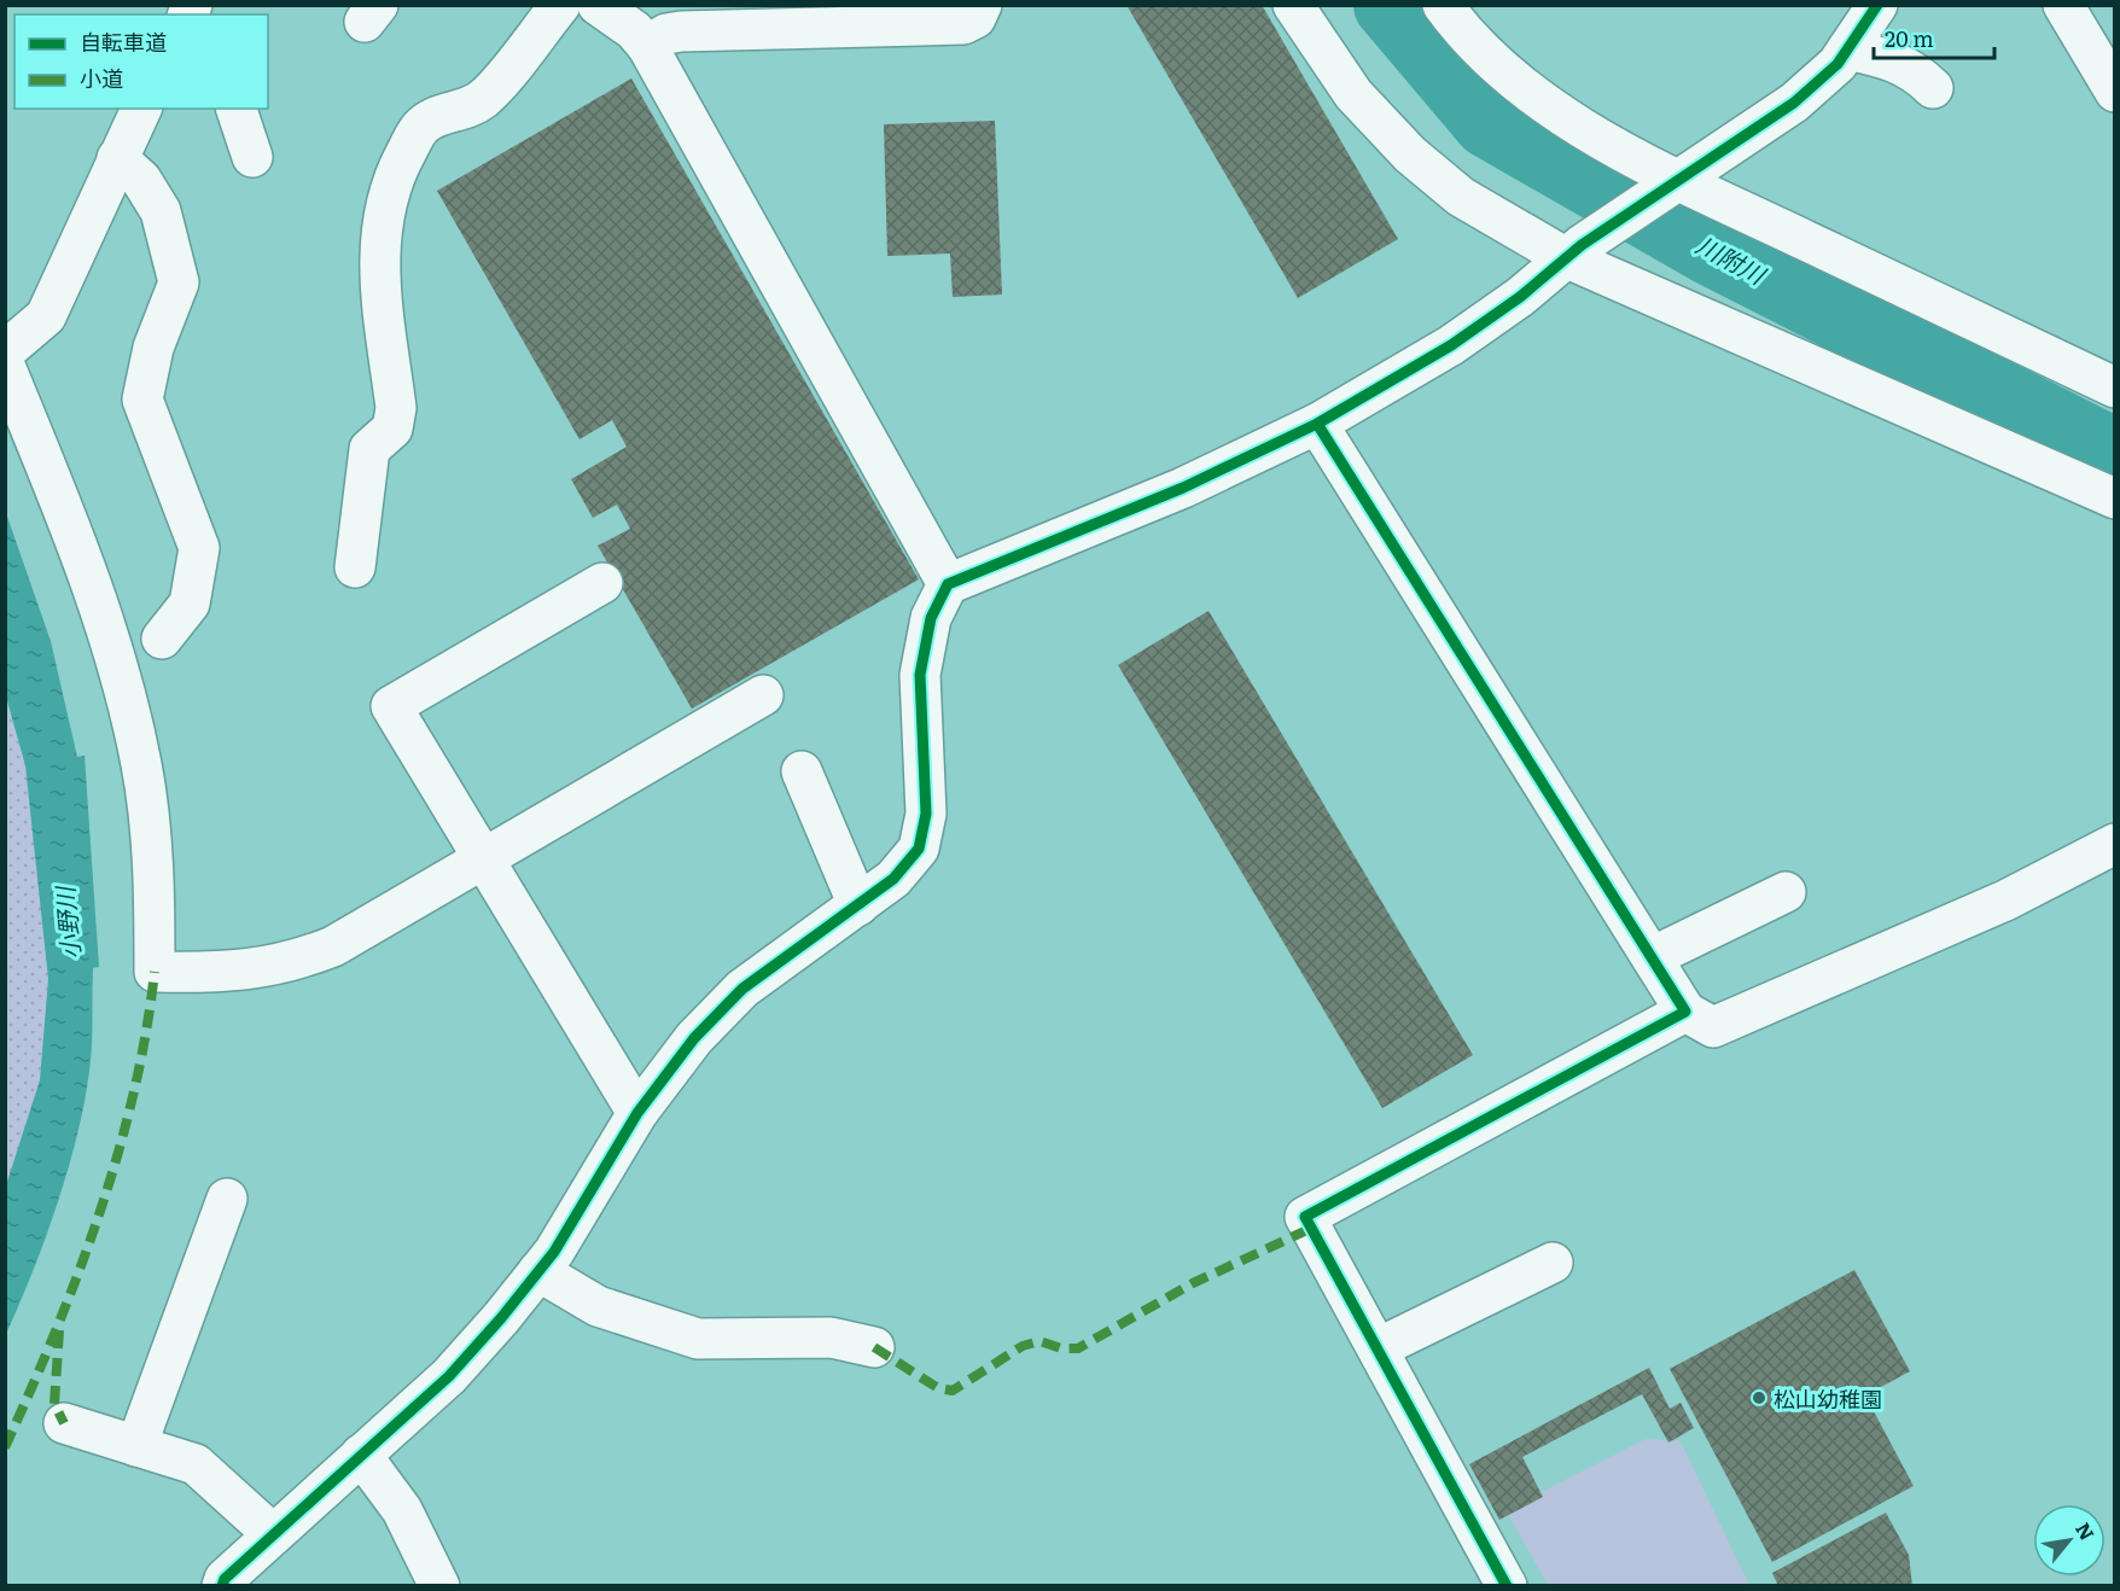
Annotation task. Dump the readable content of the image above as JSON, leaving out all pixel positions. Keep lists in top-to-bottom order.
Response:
{
  "water": ["川附川", "小野川"],
  "places": ["松山幼稚園"],
  "legend": ["自転車道", "小道"],
  "scale_bar": "20 m",
  "north": "top right"
}
